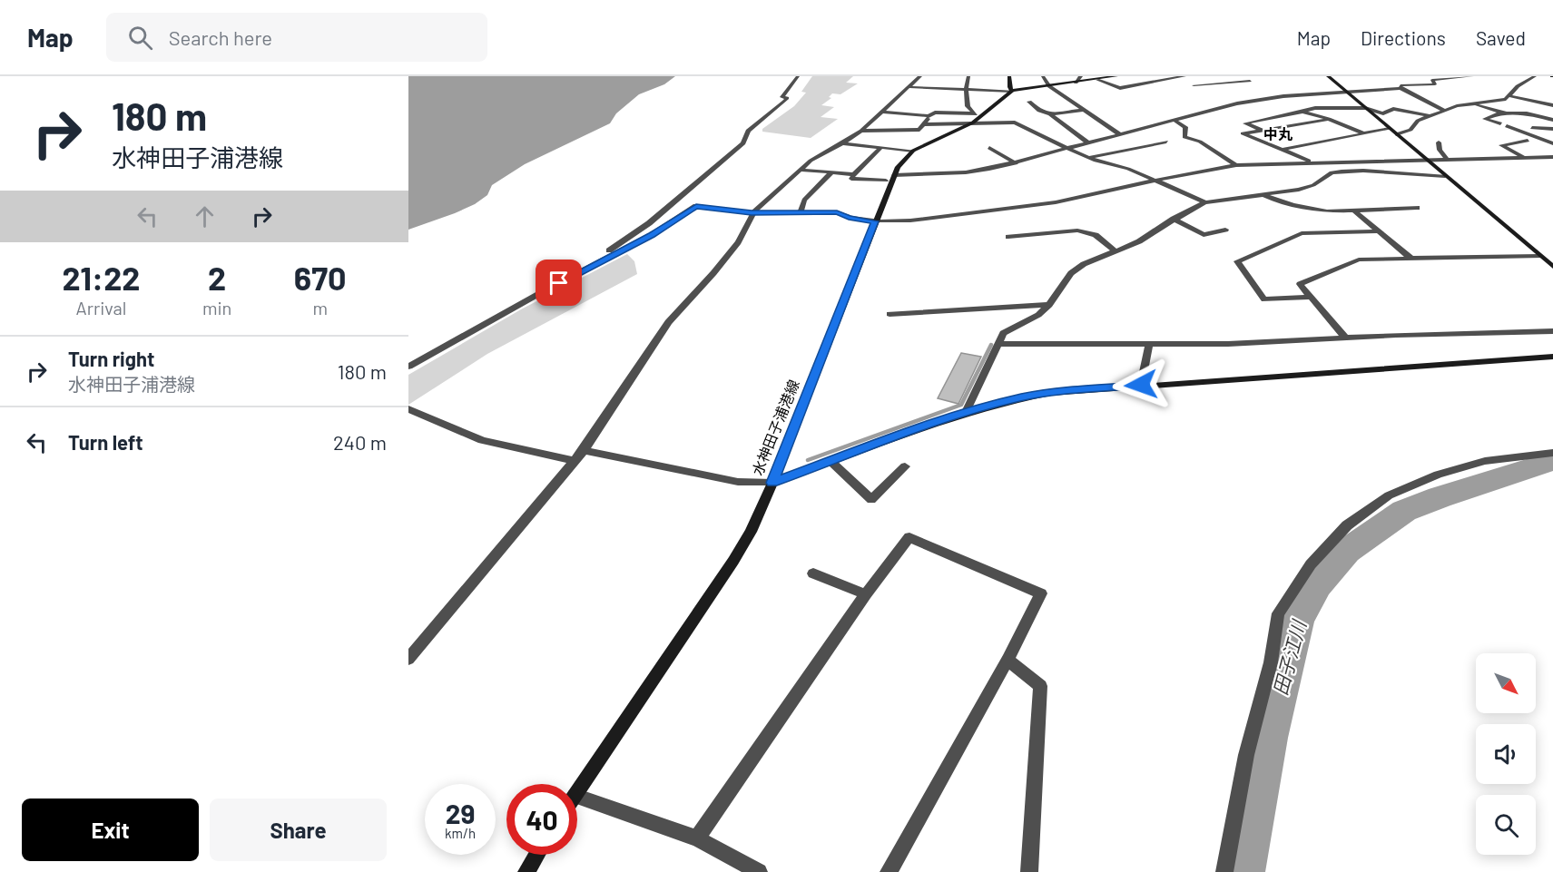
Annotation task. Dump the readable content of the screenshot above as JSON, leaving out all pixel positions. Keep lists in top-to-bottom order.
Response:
{
  "streets": {
    "street": ["水神田子浦港線"]
  },
  "districts": ["中丸"],
  "water": ["田子江川"],
  "north": "bottom right",
  "page": {
    "header": "Map",
    "search": "Search here",
    "nav": ["Map", "Directions", "Saved"],
    "turn": ["180 m", "水神田子浦港線"],
    "eta": [
      "21:22",
      "Arrival",
      "2",
      "min",
      "670",
      "m"
    ],
    "list": [
      {
        "name": "Turn right",
        "note": "水神田子浦港線",
        "value": "180 m"
      },
      {
        "name": "Turn left",
        "value": "240 m"
      }
    ],
    "speed": "29 km/h",
    "limit": "40",
    "buttons": ["Exit", "Share"]
  }
}
